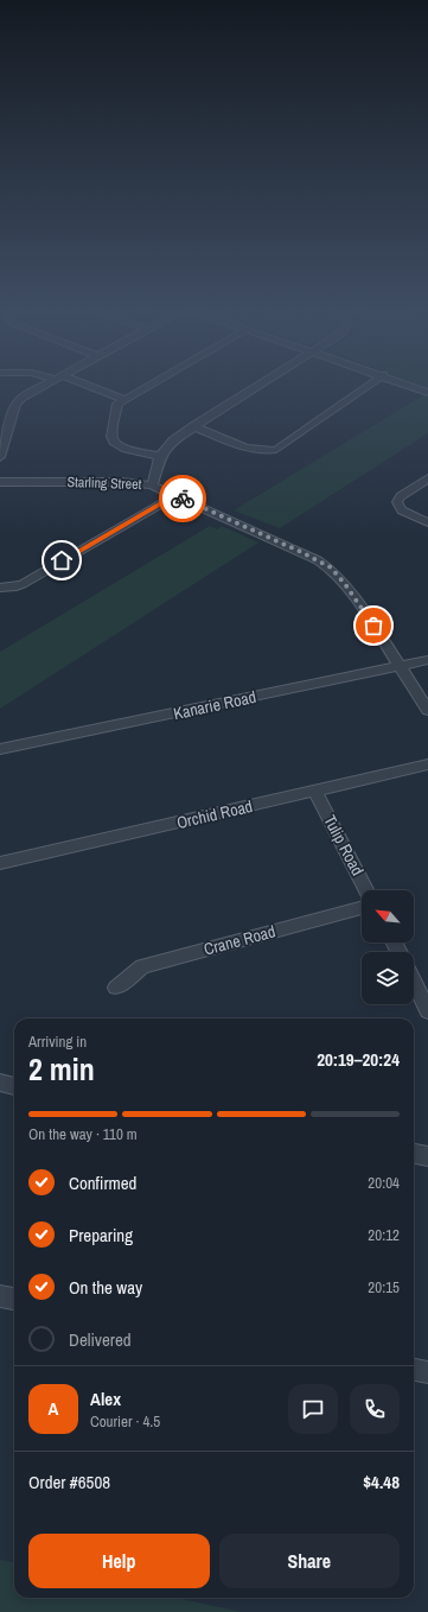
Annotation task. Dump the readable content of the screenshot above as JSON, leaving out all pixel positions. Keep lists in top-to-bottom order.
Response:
{
  "streets": {
    "street": [
      "Starling Street",
      "Kanarie Road",
      "Orchid Road",
      "Tulip Road",
      "Crane Road"
    ]
  },
  "crossings": [
    ["Starling Street", "Kanarie Road"],
    ["Orchid Road", "Tulip Road"]
  ],
  "north": "top left",
  "page": {
    "heading": ["2 min", "Arriving in", "20:19–20:24"],
    "panel": [
      "Alex",
      "Courier · 4.5",
      "Order #6508",
      "$4.48"
    ],
    "bar": "On the way · 110 m",
    "list": [
      ["Confirmed", "20:04"],
      ["Preparing", "20:12"],
      ["On the way", "20:15"],
      "Delivered"
    ],
    "round": "A",
    "buttons": ["Help", "Share"]
  }
}
